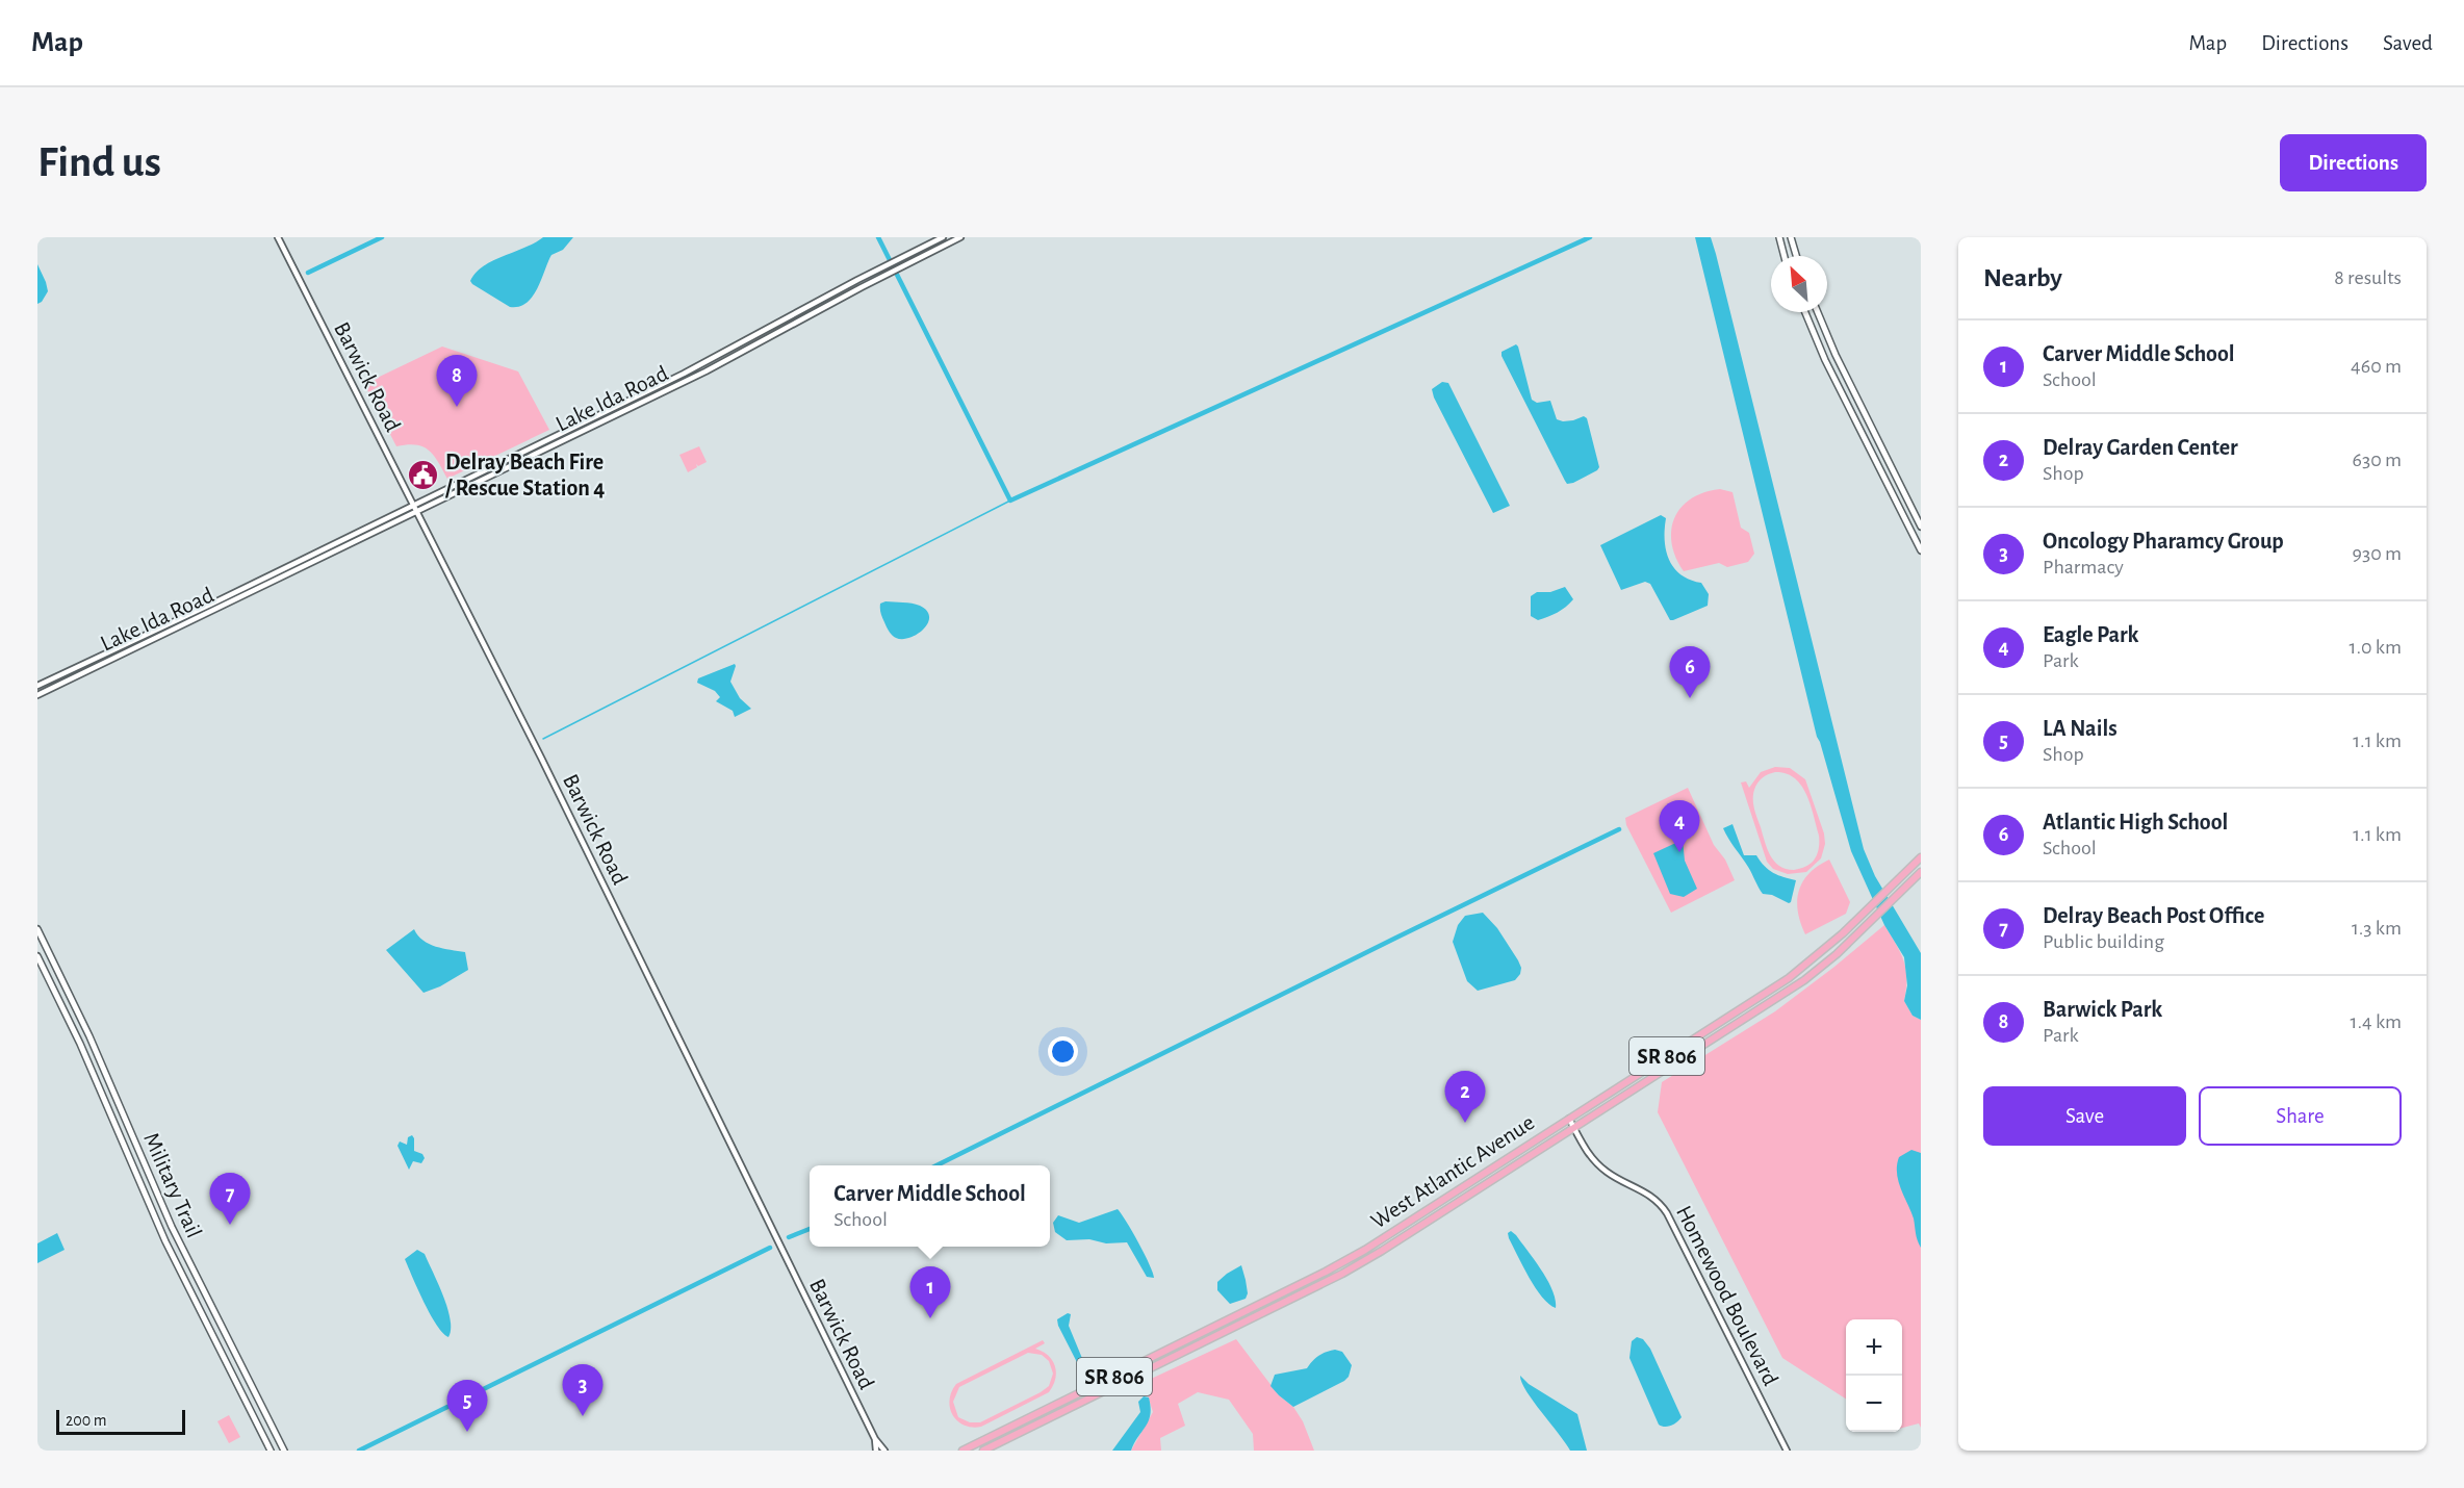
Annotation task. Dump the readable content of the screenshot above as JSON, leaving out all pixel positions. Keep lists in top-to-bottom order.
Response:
{
  "streets": {
    "main road": ["SR 806", "West Atlantic Avenue", "Military Trail"],
    "street": ["Barwick Road", "Lake Ida Road", "Homewood Boulevard"]
  },
  "crossings": [
    ["Barwick Road", "Lake Ida Road"],
    ["West Atlantic Avenue", "Homewood Boulevard"]
  ],
  "places": {
    "public building": ["Delray Beach Fire / Rescue Station 4"]
  },
  "scale_bar": "200 m",
  "north": "top left",
  "page": {
    "header": "Map",
    "nav": ["Map", "Directions", "Saved"],
    "buttons": [
      "Directions",
      ["Save", "Share"]
    ],
    "title": "Find us",
    "heading": ["Nearby", "8 results"],
    "list": [
      {
        "mark": "1",
        "name": "Carver Middle School",
        "note": "School",
        "value": "460 m"
      },
      {
        "mark": "2",
        "name": "Delray Garden Center",
        "note": "Shop",
        "value": "630 m"
      },
      {
        "mark": "3",
        "name": "Oncology Pharamcy Group",
        "note": "Pharmacy",
        "value": "930 m"
      },
      {
        "mark": "4",
        "name": "Eagle Park",
        "note": "Park",
        "value": "1.0 km"
      },
      {
        "mark": "5",
        "name": "LA Nails",
        "note": "Shop",
        "value": "1.1 km"
      },
      {
        "mark": "6",
        "name": "Atlantic High School",
        "note": "School",
        "value": "1.1 km"
      },
      {
        "mark": "7",
        "name": "Delray Beach Post Office",
        "note": "Public building",
        "value": "1.3 km"
      },
      {
        "mark": "8",
        "name": "Barwick Park",
        "note": "Park",
        "value": "1.4 km"
      }
    ],
    "pins": [
      "8",
      "6",
      "4",
      "2",
      "7",
      "1",
      "3",
      "5"
    ],
    "popup": ["Carver Middle School", "School"],
    "map_buttons": ["+", "−"],
    "scale": "200 m"
  }
}
